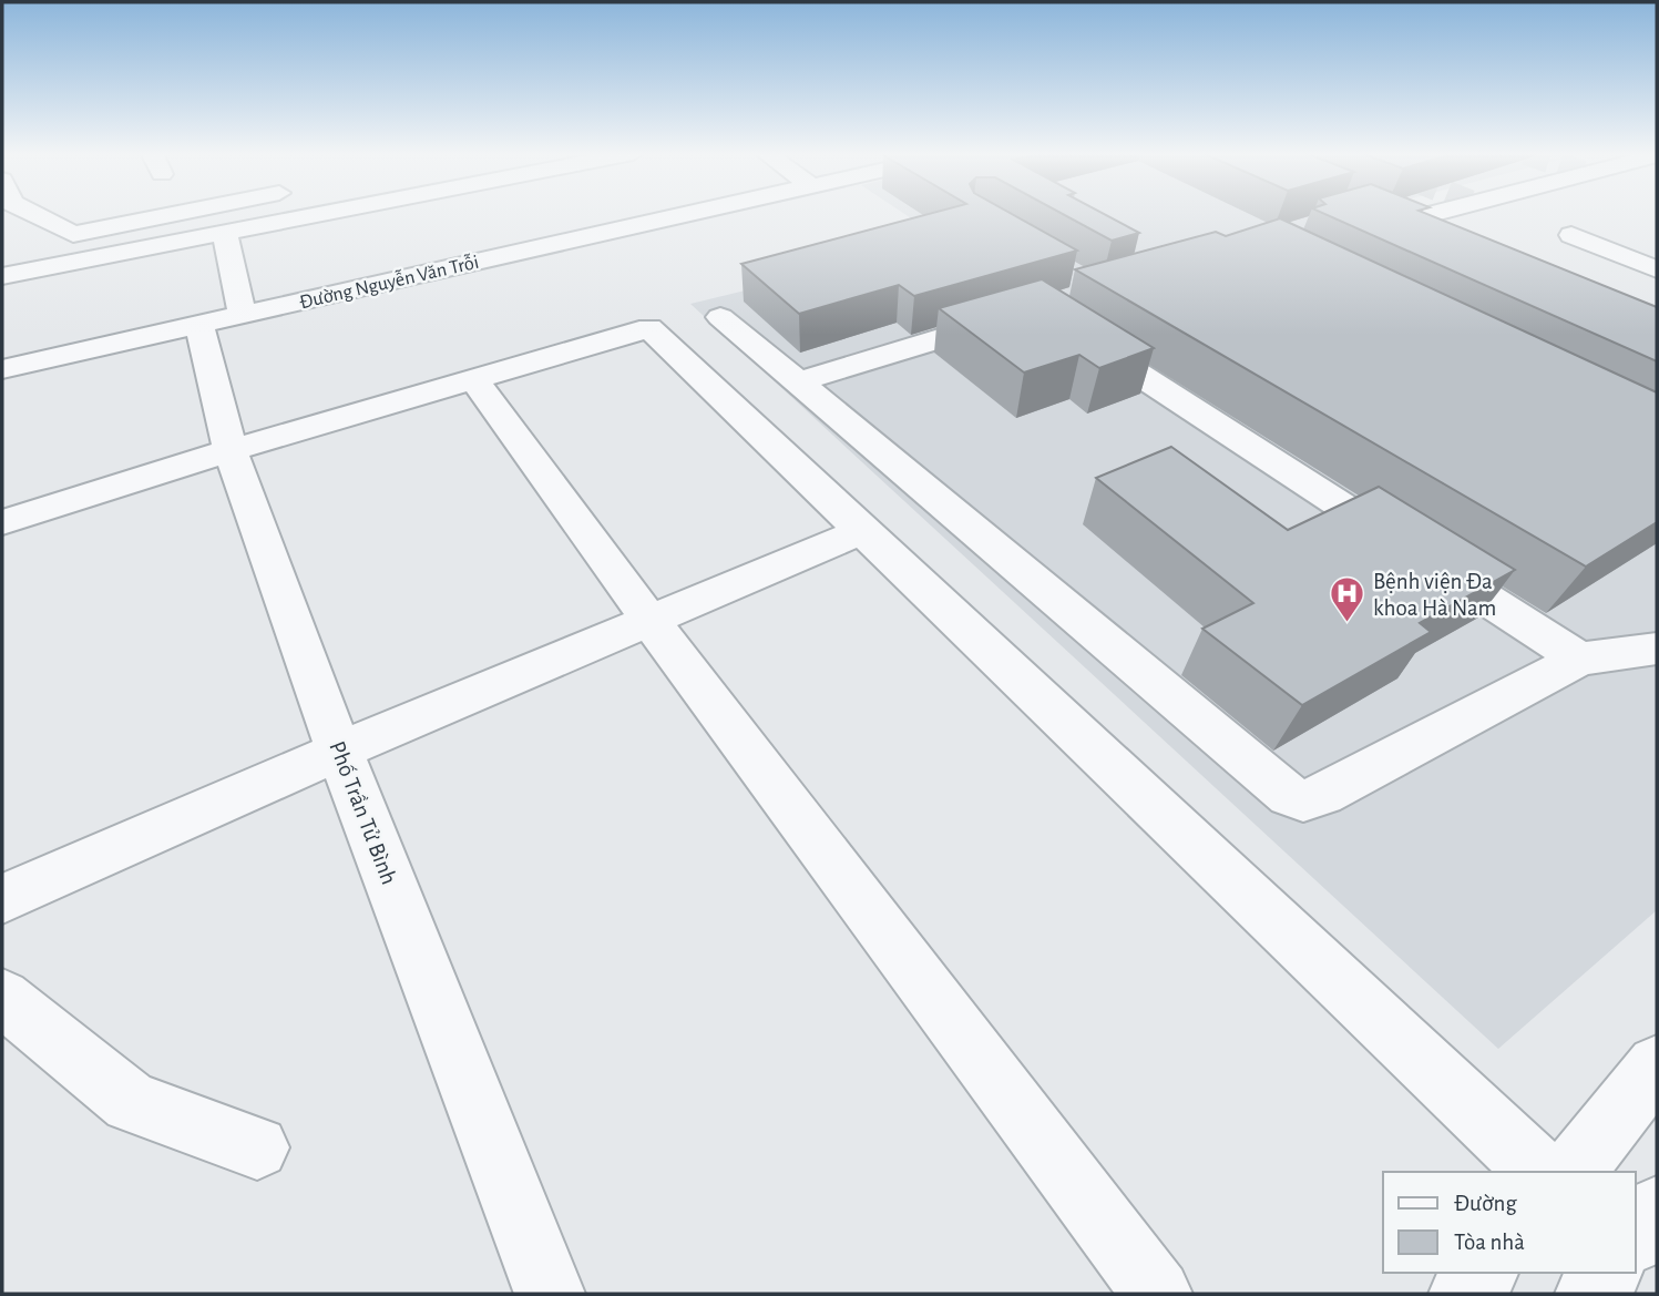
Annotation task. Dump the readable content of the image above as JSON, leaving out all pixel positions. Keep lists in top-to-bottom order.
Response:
{
  "streets": {
    "street": ["Đường Nguyễn Văn Trỗi", "Phố Trần Tử Bình"]
  },
  "crossings": [
    ["Đường Nguyễn Văn Trỗi", "Phố Trần Tử Bình"]
  ],
  "places": {
    "hospital": ["Bệnh viện Đa khoa Hà Nam"]
  },
  "legend": ["Đường", "Tòa nhà"]
}
